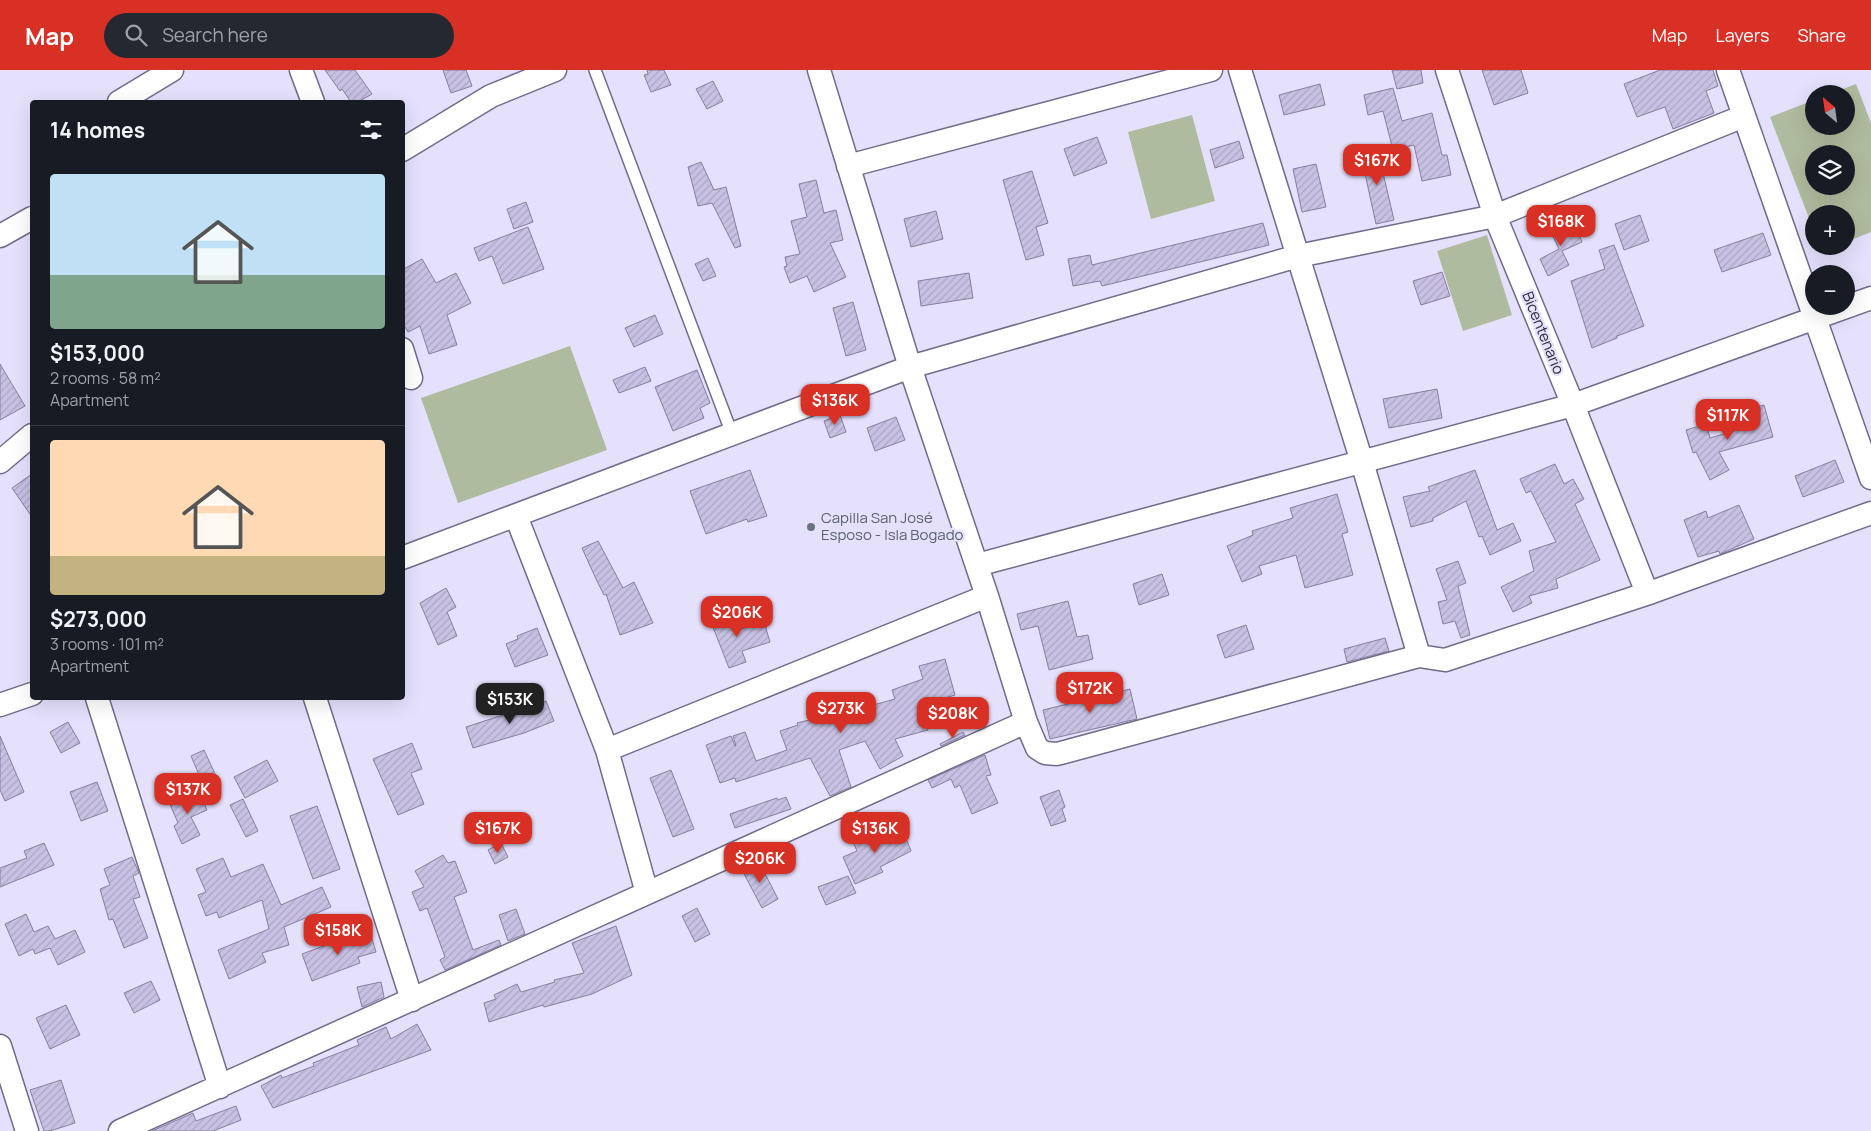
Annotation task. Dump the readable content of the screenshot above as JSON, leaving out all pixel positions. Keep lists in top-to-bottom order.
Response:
{
  "streets": {
    "street": ["Bicentenario"]
  },
  "places": ["Capilla San José Esposo - Isla Bogado"],
  "north": "top left",
  "page": {
    "header": "Map",
    "search": "Search here",
    "nav": ["Map", "Layers", "Share"],
    "map_buttons": ["+", "−"],
    "heading": "14 homes",
    "price": [
      "$167K",
      "$168K",
      "$136K",
      "$117K",
      "$206K",
      "$172K",
      "$153K",
      "$273K",
      "$208K",
      "$137K",
      "$167K",
      "$136K",
      "$206K",
      "$158K"
    ],
    "list": [
      {
        "name": "$153,000",
        "note": "2 rooms · 58 m² · Apartment"
      },
      {
        "name": "$273,000",
        "note": "3 rooms · 101 m² · Apartment"
      }
    ]
  }
}
